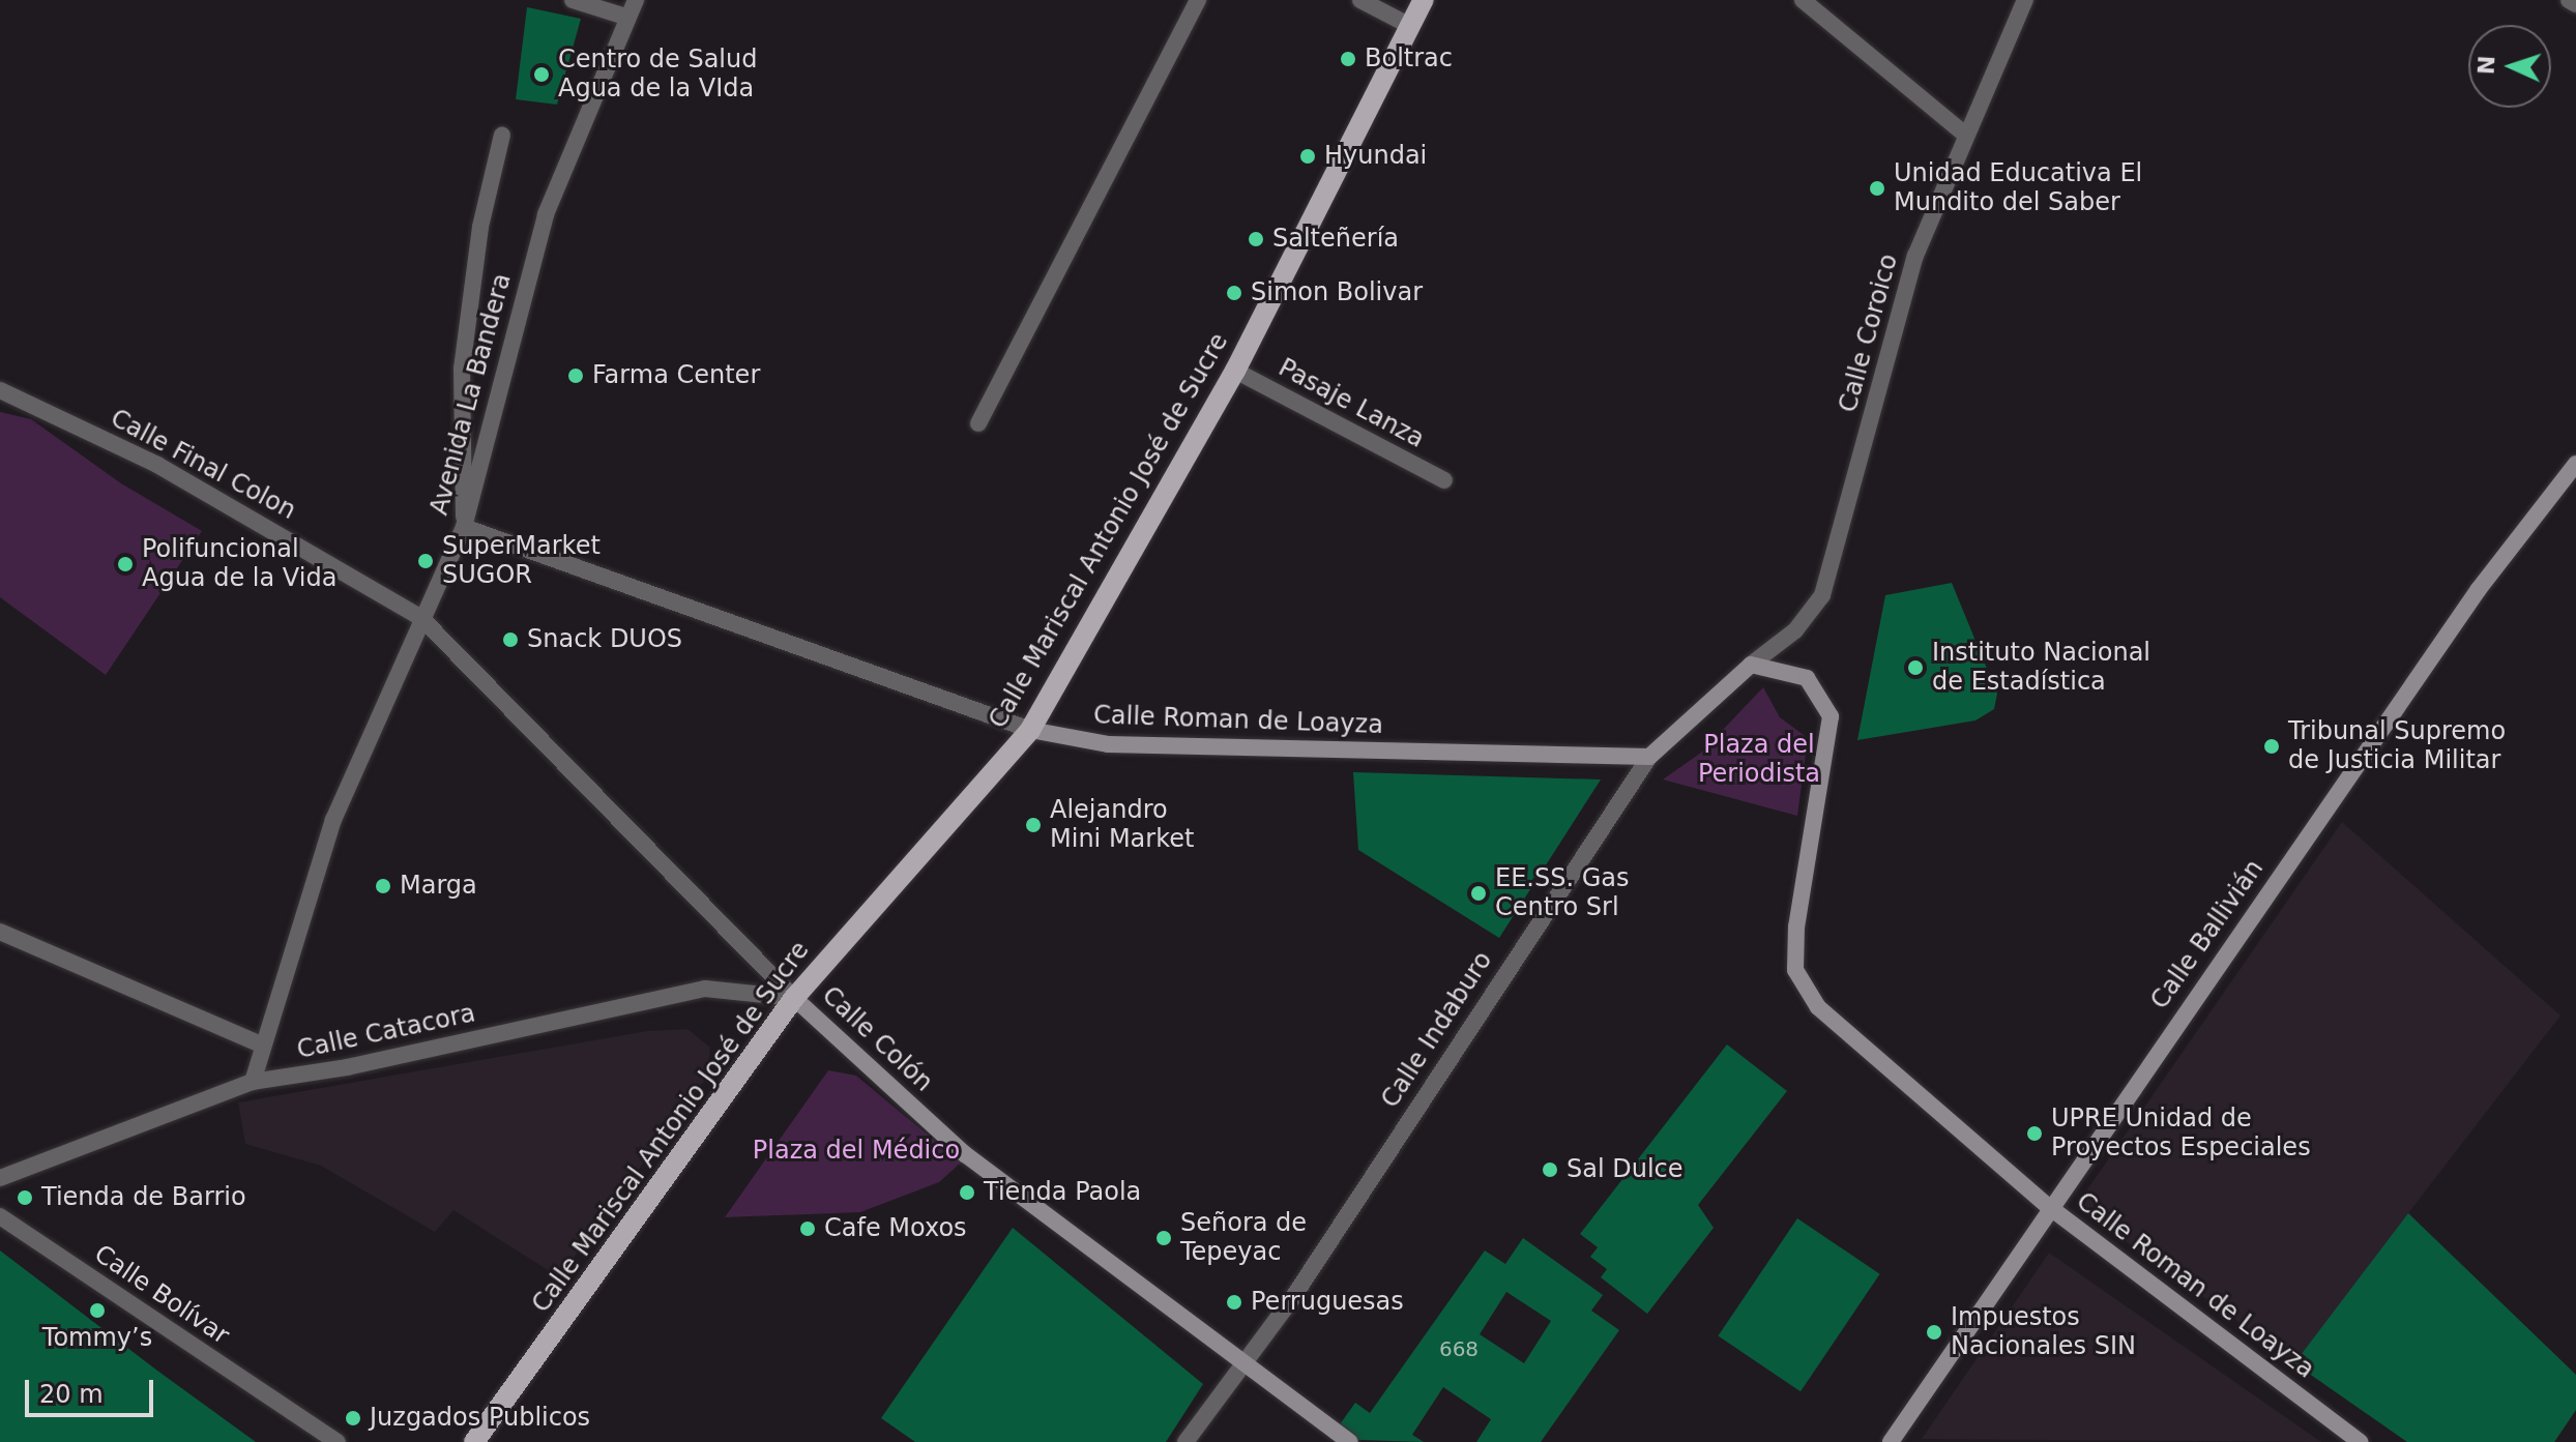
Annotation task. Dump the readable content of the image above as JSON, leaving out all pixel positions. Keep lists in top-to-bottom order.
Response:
{
  "streets": {
    "main road": [
      "Calle Mariscal Antonio José de Sucre",
      "Calle Roman de Loayza",
      "Calle Ballivián",
      "Calle Indaburo",
      "Calle Colón"
    ],
    "street": [
      "Calle Coroico",
      "Avenida La Bandera",
      "Pasaje Lanza",
      "Calle Final Colon",
      "Calle Catacora",
      "Calle Bolívar"
    ]
  },
  "crossings": [
    ["Calle Coroico", "Calle Roman de Loayza"],
    ["Calle Coroico", "Calle Indaburo"],
    ["Avenida La Bandera", "Calle Final Colon"],
    ["Avenida La Bandera", "Calle Roman de Loayza"],
    ["Avenida La Bandera", "Calle Catacora"],
    ["Avenida La Bandera", "Calle Colón"],
    ["Pasaje Lanza", "Calle Mariscal Antonio José de Sucre"],
    ["Calle Final Colon", "Calle Colón"],
    ["Calle Mariscal Antonio José de Sucre", "Calle Roman de Loayza"],
    ["Calle Mariscal Antonio José de Sucre", "Calle Catacora"],
    ["Calle Mariscal Antonio José de Sucre", "Calle Colón"],
    ["Calle Roman de Loayza", "Calle Ballivián"],
    ["Calle Roman de Loayza", "Calle Indaburo"],
    ["Calle Indaburo", "Calle Colón"],
    ["Calle Catacora", "Calle Colón"]
  ],
  "parks": ["Plaza del Periodista", "Plaza del Médico"],
  "places": [
    "Boltrac",
    "Centro de Salud Agua de la VIda",
    "Hyundai",
    "Unidad Educativa El Mundito del Saber",
    "Salteñería",
    "Simon Bolivar",
    "Farma Center",
    "SuperMarket SUGOR",
    "Polifuncional Agua de la Vida",
    "Snack DUOS",
    "Instituto Nacional de Estadística",
    "Tribunal Supremo de Justicia Militar",
    "Alejandro Mini Market",
    "Marga",
    "EE.SS. Gas Centro Srl",
    "UPRE Unidad de Proyectos Especiales",
    "Sal Dulce",
    "Tienda Paola",
    "Tienda de Barrio",
    "Cafe Moxos",
    "Señora de Tepeyac",
    "Perruguesas",
    "Tommy’s",
    "Impuestos Nacionales SIN",
    "Juzgados Publicos"
  ],
  "house_numbers": ["668"],
  "scale_bar": "20 m",
  "north": "left"
}
